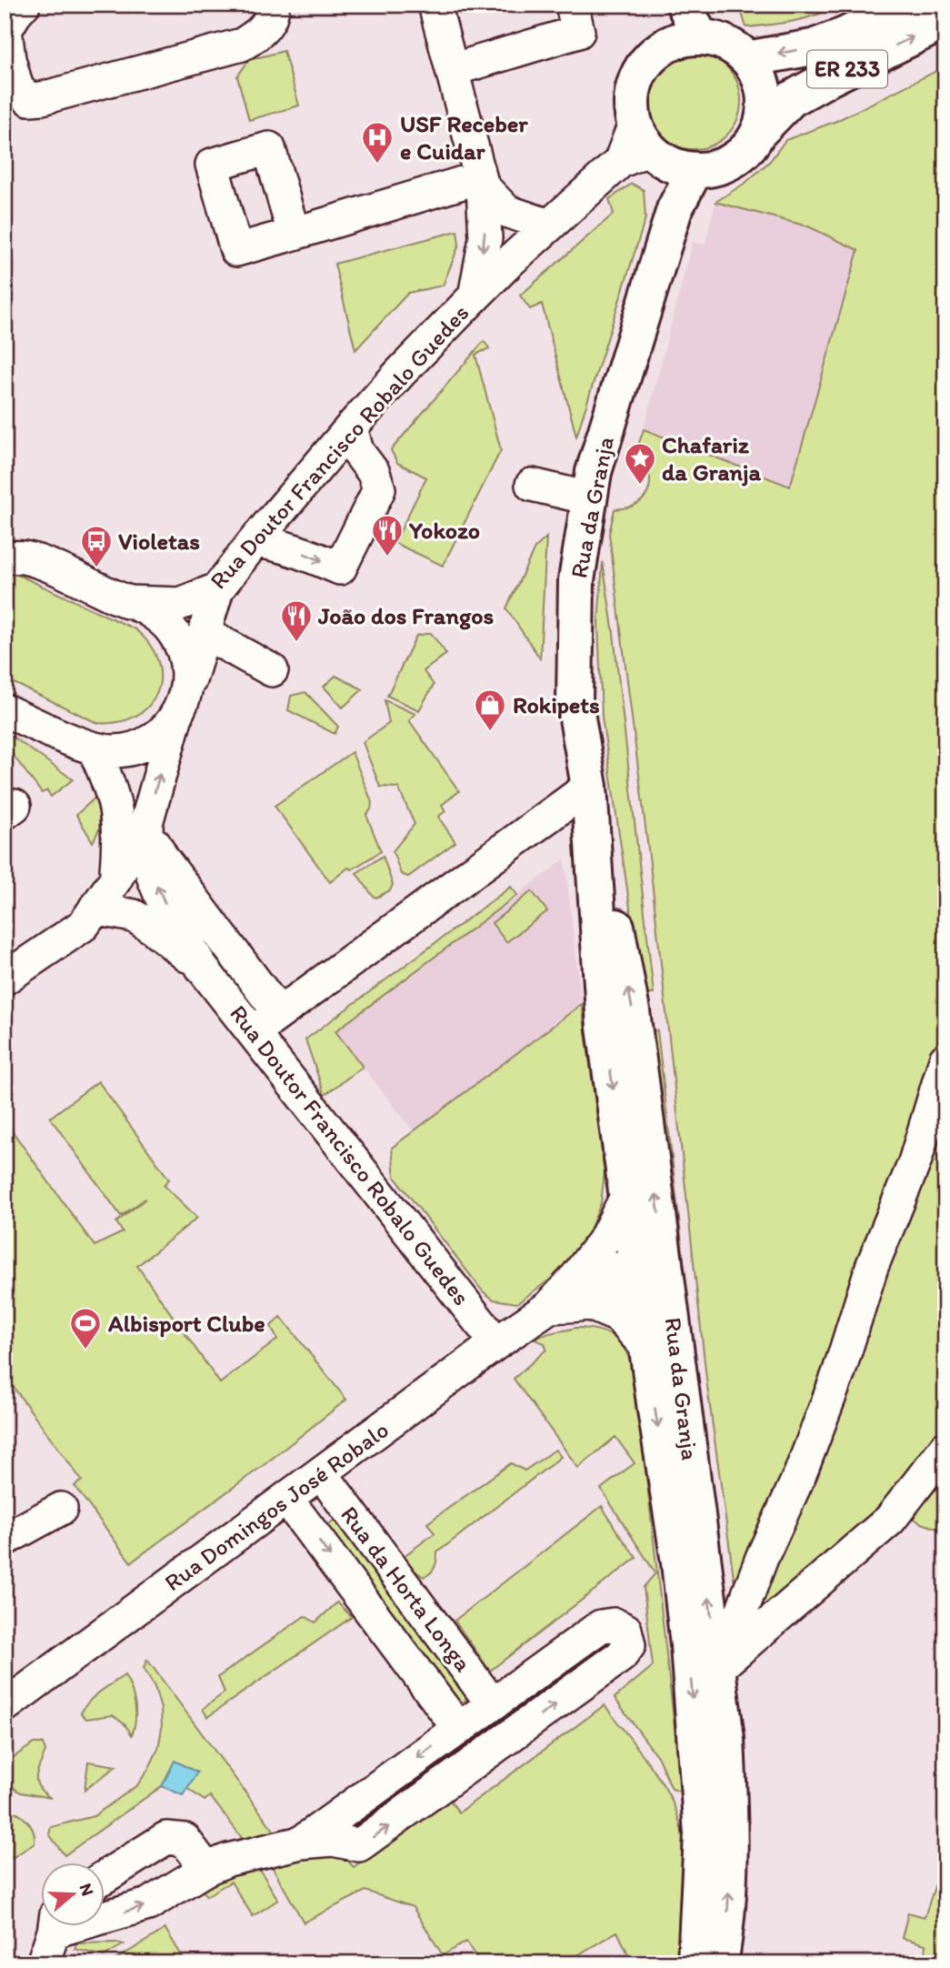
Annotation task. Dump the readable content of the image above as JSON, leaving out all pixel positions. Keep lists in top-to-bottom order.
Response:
{
  "streets": {
    "main road": ["ER 233", "Rua da Granja"],
    "street": ["Rua Doutor Francisco Robalo Guedes", "Rua Domingos José Robalo", "Rua da Horta Longa"]
  },
  "crossings": [
    ["ER 233", "Rua Doutor Francisco Robalo Guedes"],
    ["ER 233", "Rua da Granja"],
    ["Rua Doutor Francisco Robalo Guedes", "Rua da Granja"],
    ["Rua Doutor Francisco Robalo Guedes", "Rua Domingos José Robalo"],
    ["Rua Domingos José Robalo", "Rua da Horta Longa"]
  ],
  "places": {
    "hospital": ["USF Receber e Cuidar"],
    "place": ["Chafariz da Granja"],
    "restaurant": ["Yokozo", "João dos Frangos"],
    "bus stop": ["Violetas"],
    "shop": ["Rokipets"],
    "sports": ["Albisport Clube"]
  },
  "north": "right"
}
